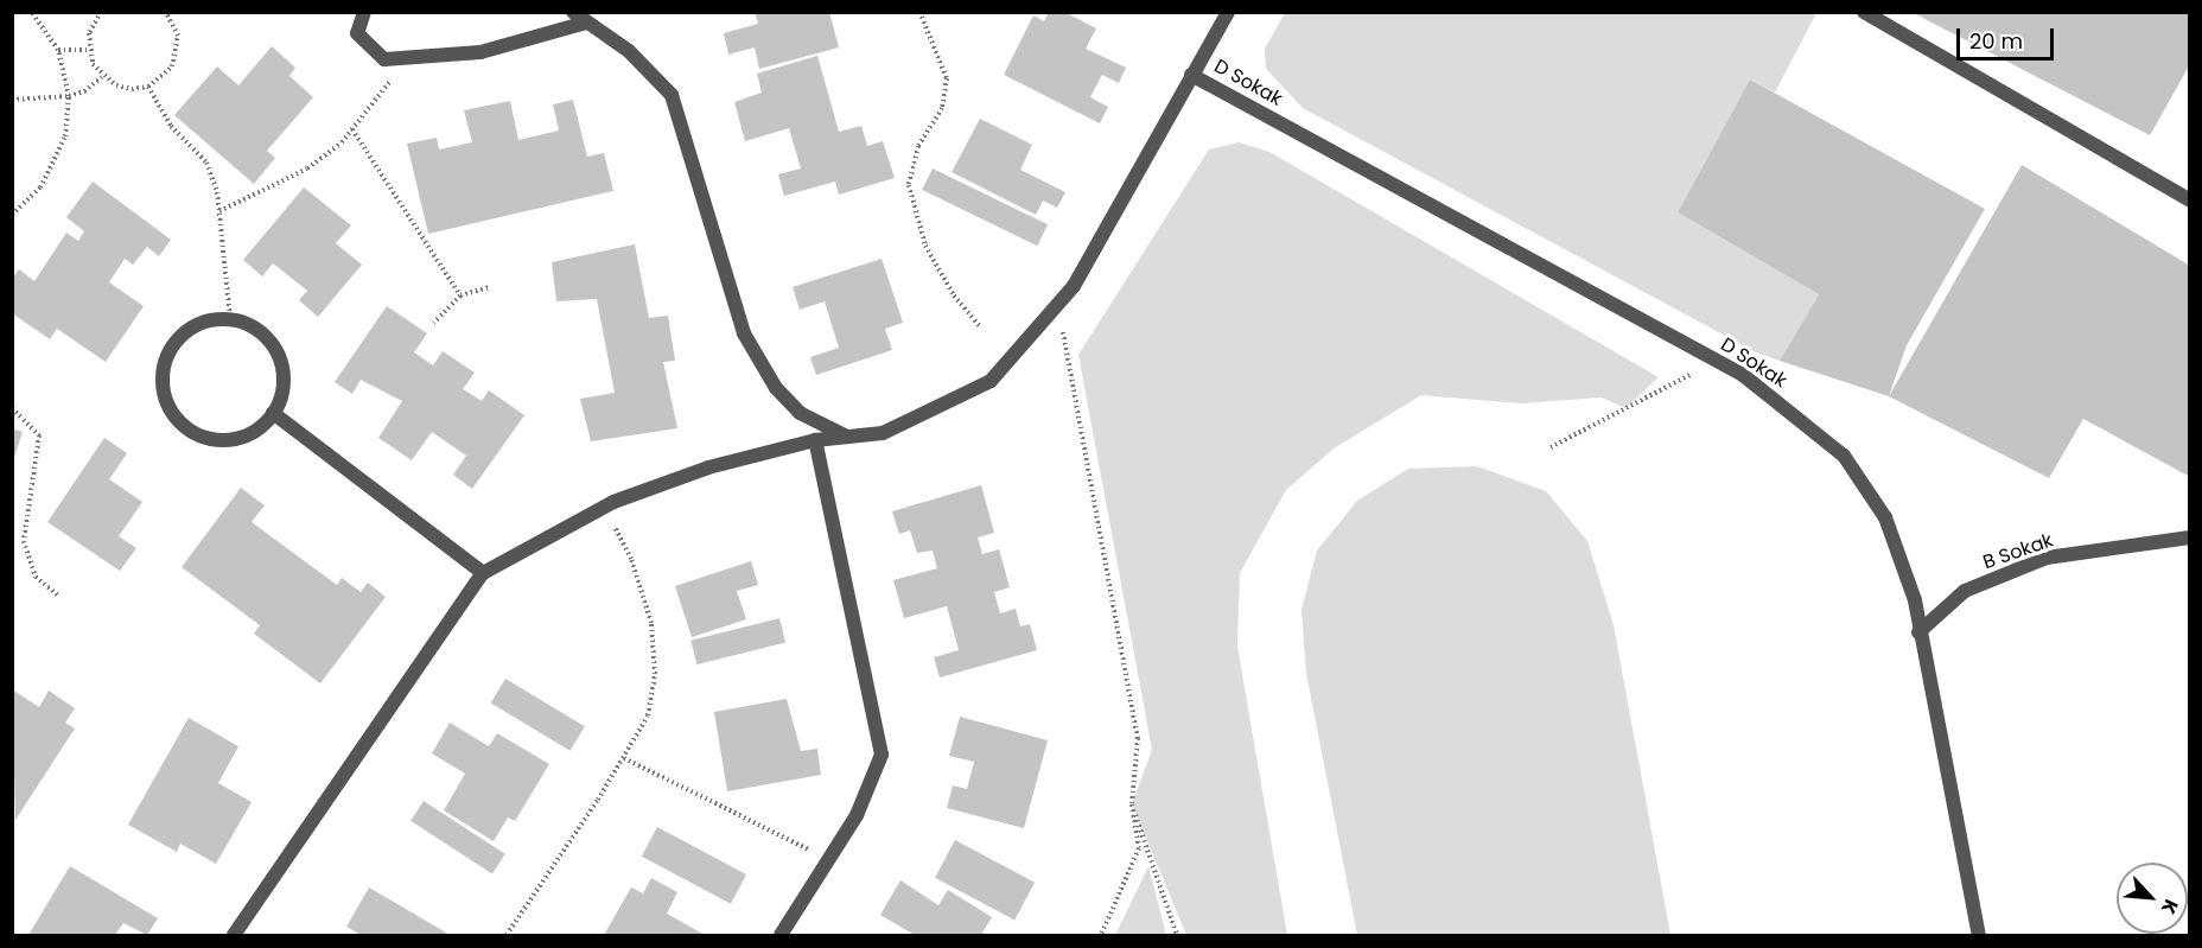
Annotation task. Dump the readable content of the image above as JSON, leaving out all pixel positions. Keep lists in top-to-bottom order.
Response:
{
  "streets": {
    "lane": ["D Sokak", "B Sokak"]
  },
  "crossings": [
    ["D Sokak", "B Sokak"]
  ],
  "scale_bar": "20 m",
  "north": "bottom right"
}
